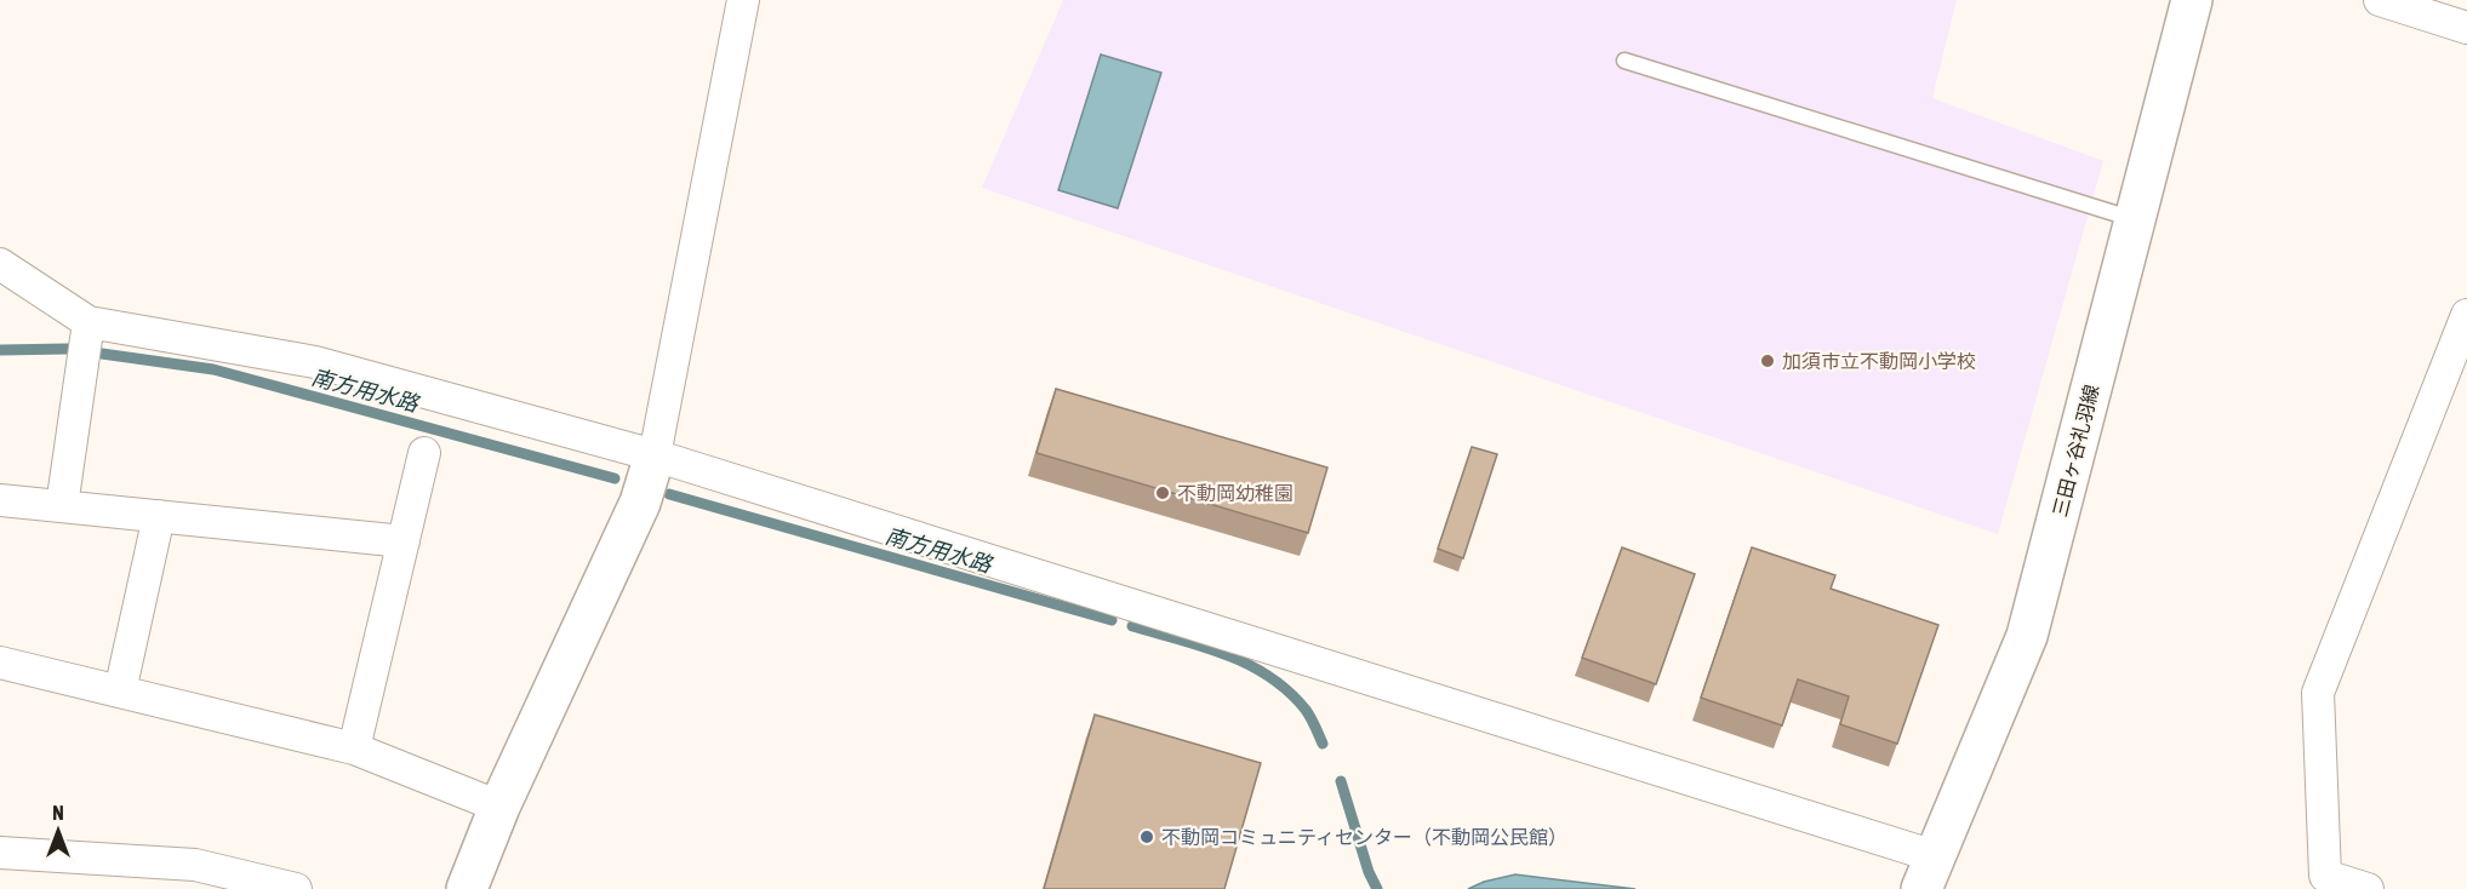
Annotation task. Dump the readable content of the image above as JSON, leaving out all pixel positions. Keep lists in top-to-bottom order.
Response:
{
  "streets": {
    "main road": ["三田ヶ谷礼羽線"]
  },
  "water": ["南方用水路"],
  "places": ["加須市立不動岡小学校", "不動岡幼稚園", "不動岡コミュニティセンター（不動岡公民館）"],
  "north": "top"
}
